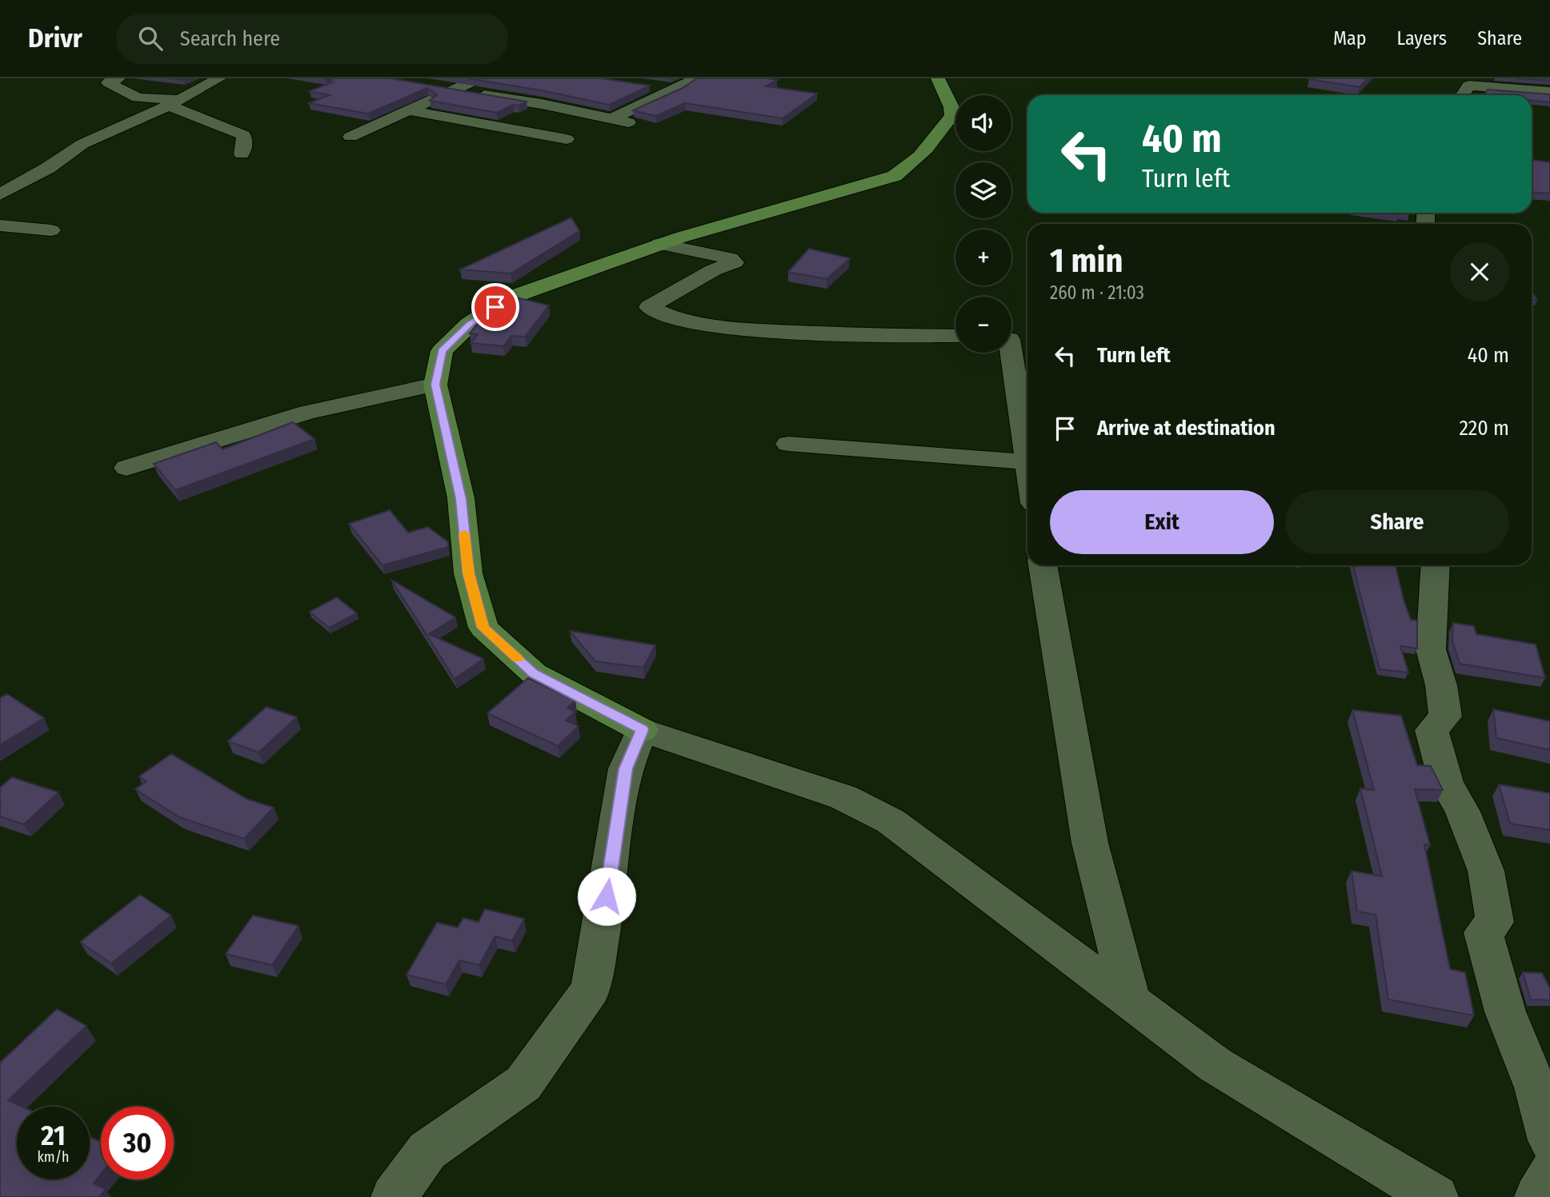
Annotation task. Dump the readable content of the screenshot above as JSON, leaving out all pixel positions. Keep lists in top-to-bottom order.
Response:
{
  "page": {
    "header": "Drivr",
    "search": "Search here",
    "nav": ["Map", "Layers", "Share"],
    "map_buttons": ["+", "−"],
    "turn": ["40 m", "Turn left"],
    "heading": ["1 min", "260 m · 21:03"],
    "list": [
      {
        "name": "Turn left",
        "value": "40 m"
      },
      {
        "name": "Arrive at destination",
        "value": "220 m"
      }
    ],
    "buttons": ["Exit", "Share"],
    "speed": "21 km/h",
    "limit": "30"
  }
}
